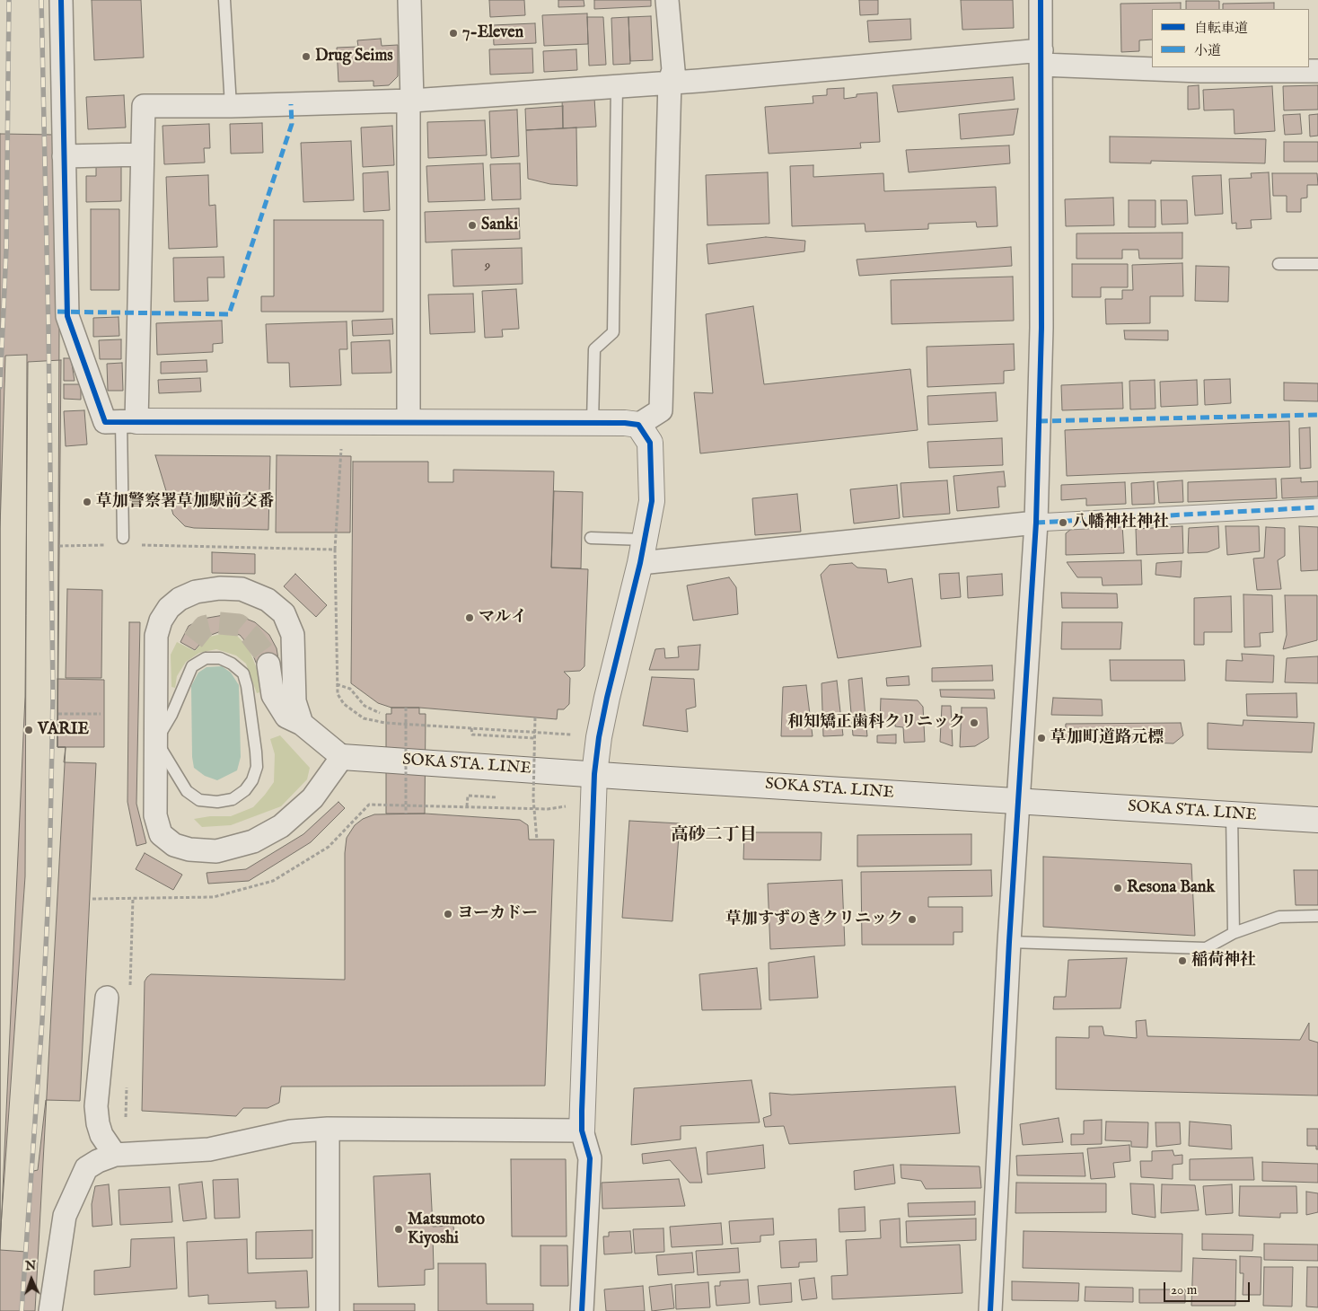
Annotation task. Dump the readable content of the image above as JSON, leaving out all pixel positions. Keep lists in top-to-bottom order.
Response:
{
  "streets": {
    "street": ["SOKA STA. LINE"]
  },
  "districts": ["高砂二丁目"],
  "places": [
    "7-Eleven",
    "Drug Seims",
    "Sanki",
    "草加警察署草加駅前交番",
    "八幡神社神社",
    "マルイ",
    "和知矯正歯科クリニック",
    "VARIE",
    "草加町道路元標",
    "Resona Bank",
    "ヨーカドー",
    "草加すずのきクリニック",
    "稲荷神社",
    "Matsumoto Kiyoshi"
  ],
  "house_numbers": ["9"],
  "legend": ["自転車道", "小道"],
  "scale_bar": "20 m",
  "north": "top"
}
